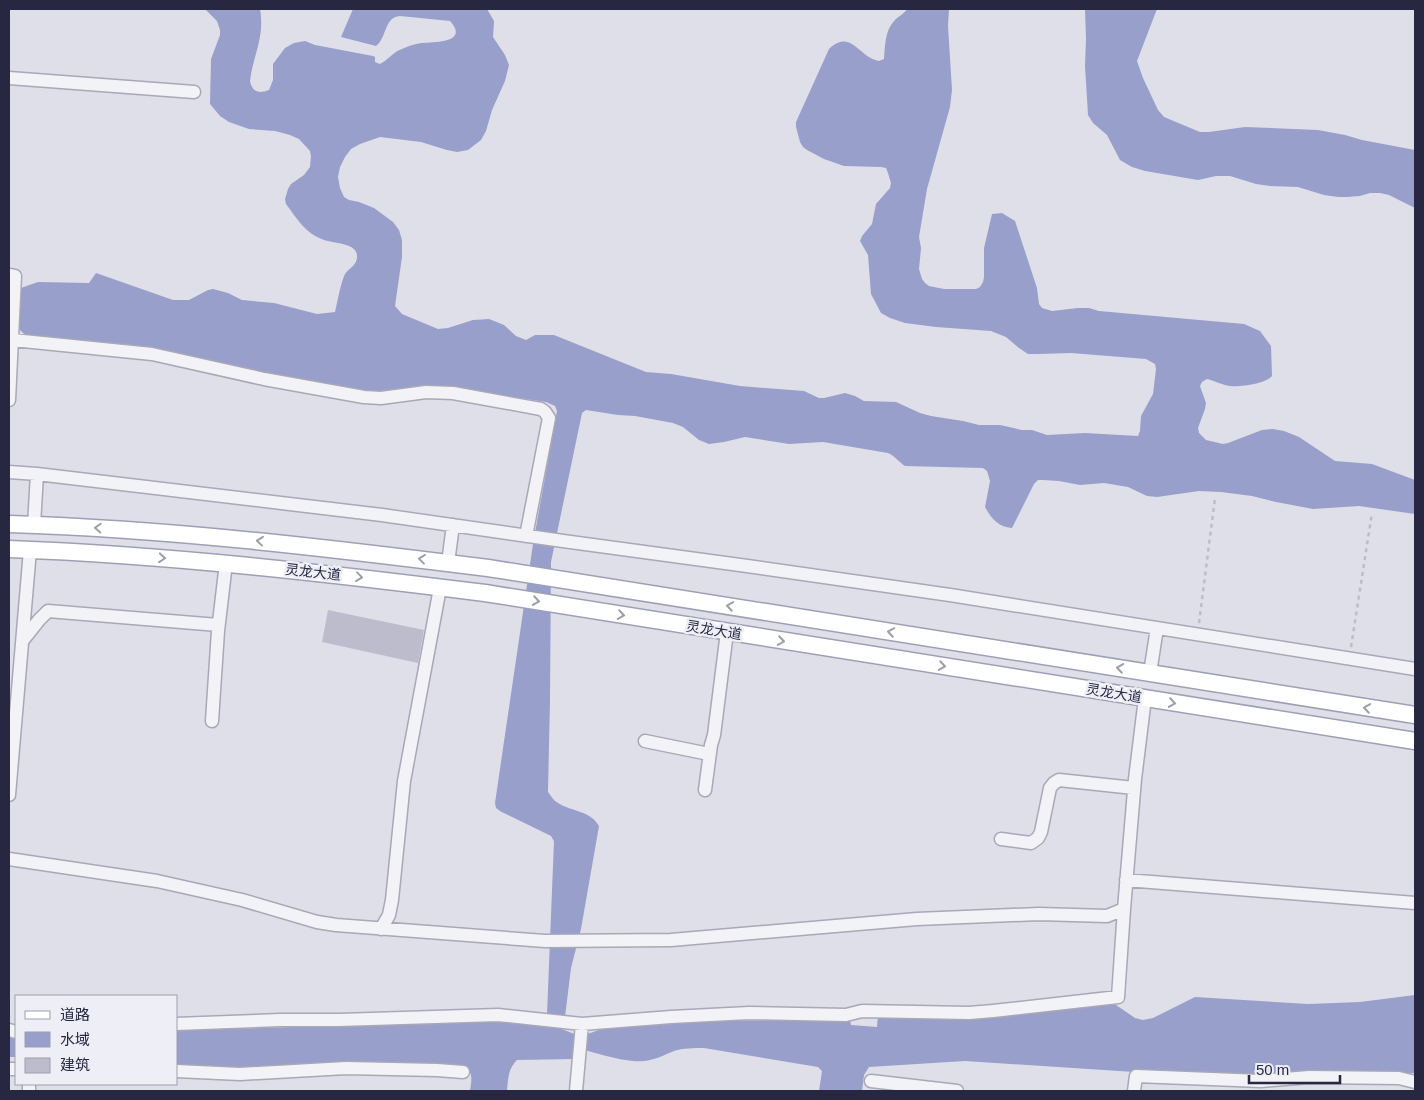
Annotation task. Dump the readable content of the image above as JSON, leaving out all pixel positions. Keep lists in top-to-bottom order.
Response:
{
  "streets": {
    "main road": ["灵龙大道"]
  },
  "legend": ["道路", "水域", "建筑"],
  "scale_bar": "50 m"
}
